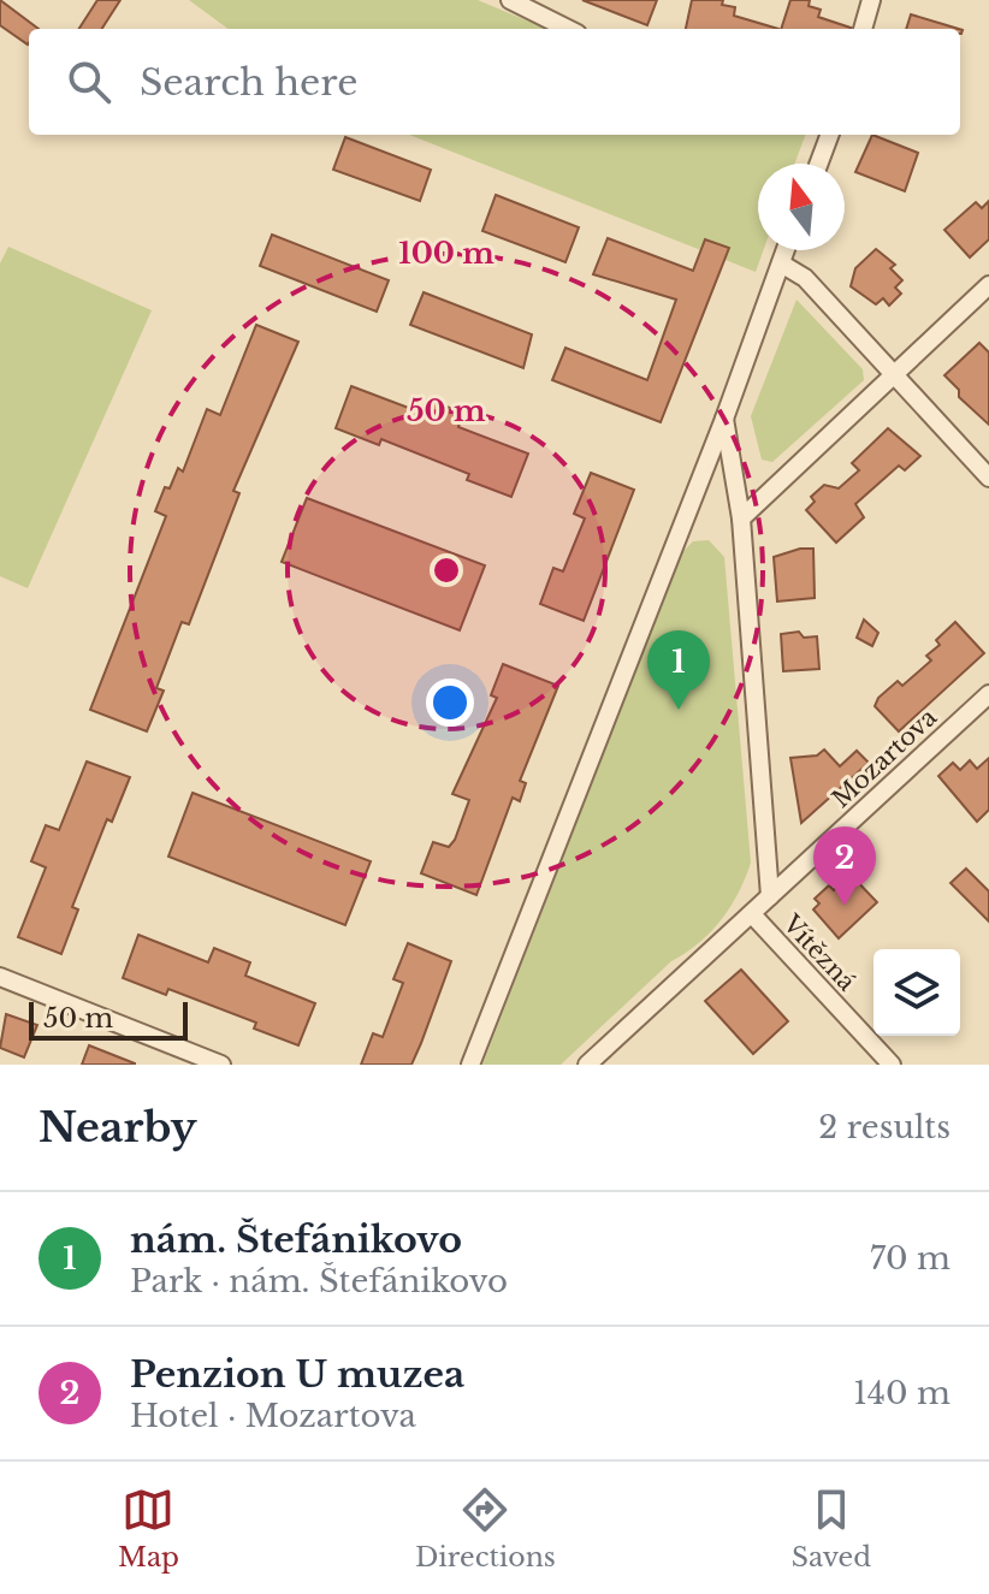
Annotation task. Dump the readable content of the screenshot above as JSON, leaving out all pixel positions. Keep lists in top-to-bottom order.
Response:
{
  "streets": {
    "street": ["Mozartova", "Vítězná"]
  },
  "crossings": [
    ["Mozartova", "Vítězná"]
  ],
  "scale_bar": "50 m",
  "north": "top",
  "page": {
    "search": "Search here",
    "pins": ["1", "2"],
    "scale": "50 m",
    "heading": ["Nearby", "2 results"],
    "list": [
      {
        "mark": "1",
        "name": "nám. Štefánikovo",
        "note": "Park · nám. Štefánikovo",
        "value": "70 m"
      },
      {
        "mark": "2",
        "name": "Penzion U muzea",
        "note": "Hotel · Mozartova",
        "value": "140 m"
      }
    ],
    "nav": ["Map", "Directions", "Saved"]
  },
  "rings": ["100 m", "50 m"]
}
